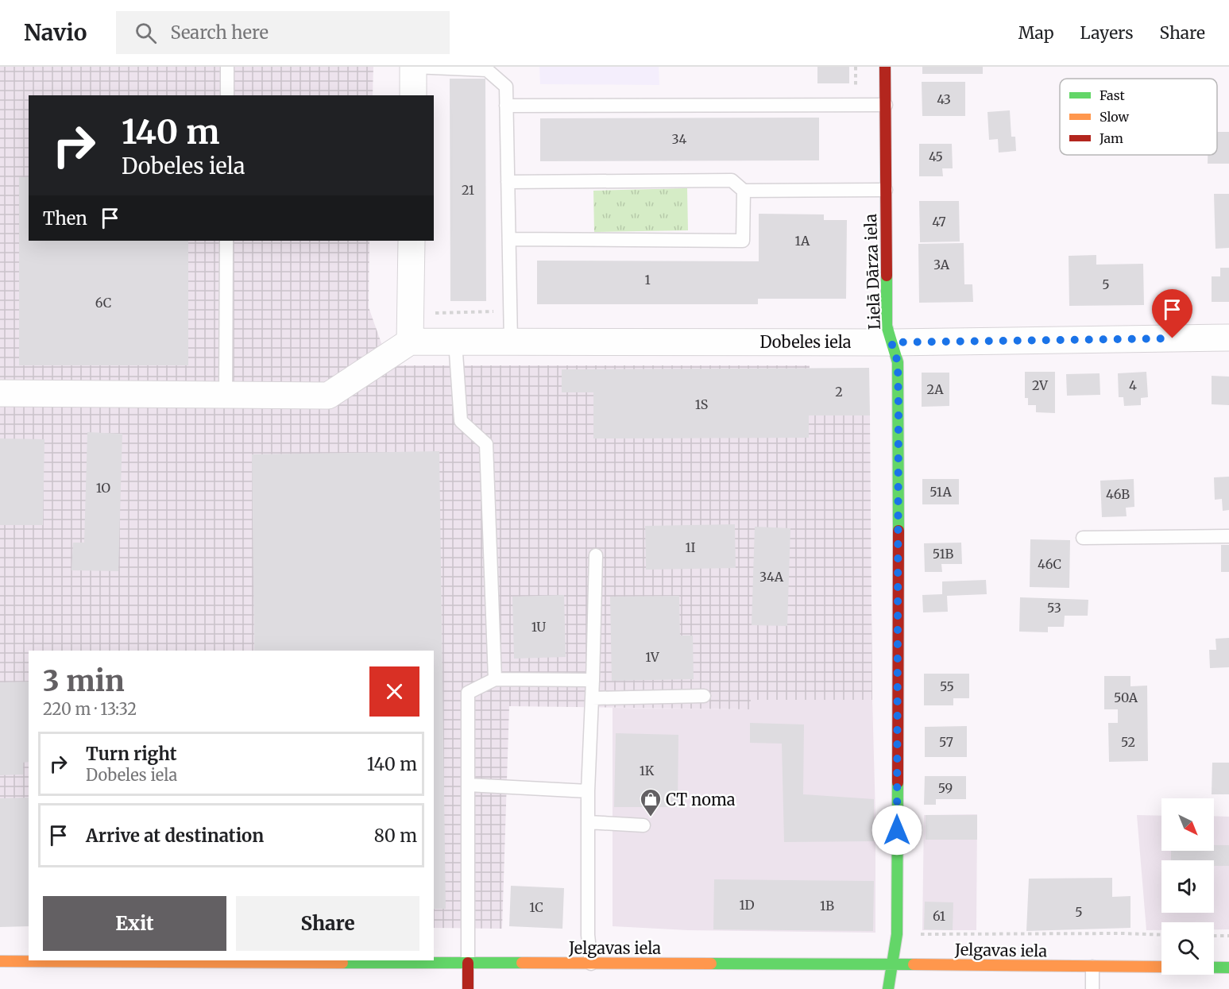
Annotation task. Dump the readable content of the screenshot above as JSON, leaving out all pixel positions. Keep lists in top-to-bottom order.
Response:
{
  "streets": {
    "street": ["Lielā Dārza iela", "Dobeles iela", "Jelgavas iela"]
  },
  "crossings": [
    ["Lielā Dārza iela", "Dobeles iela"],
    ["Lielā Dārza iela", "Jelgavas iela"]
  ],
  "places": {
    "shop": ["CT noma"]
  },
  "house_numbers": [
    "43",
    "34",
    "45",
    "21",
    "47",
    "1A",
    "3A",
    "1",
    "5",
    "6C",
    "2V",
    "4",
    "2A",
    "2",
    "1S",
    "1O",
    "51A",
    "46B",
    "1I",
    "51B",
    "46C",
    "34A",
    "53",
    "1U",
    "1V",
    "55",
    "50A",
    "57",
    "52",
    "1K",
    "59",
    "1D",
    "1B",
    "1C",
    "5",
    "61"
  ],
  "legend": ["Fast", "Slow", "Jam"],
  "north": "bottom right",
  "page": {
    "header": "Navio",
    "search": "Search here",
    "nav": ["Map", "Layers", "Share"],
    "turn": ["140 m", "Dobeles iela"],
    "then": "Then",
    "heading": ["3 min", "220 m · 13:32"],
    "list": [
      {
        "name": "Turn right",
        "note": "Dobeles iela",
        "value": "140 m"
      },
      {
        "name": "Arrive at destination",
        "value": "80 m"
      }
    ],
    "buttons": ["Exit", "Share"]
  }
}
